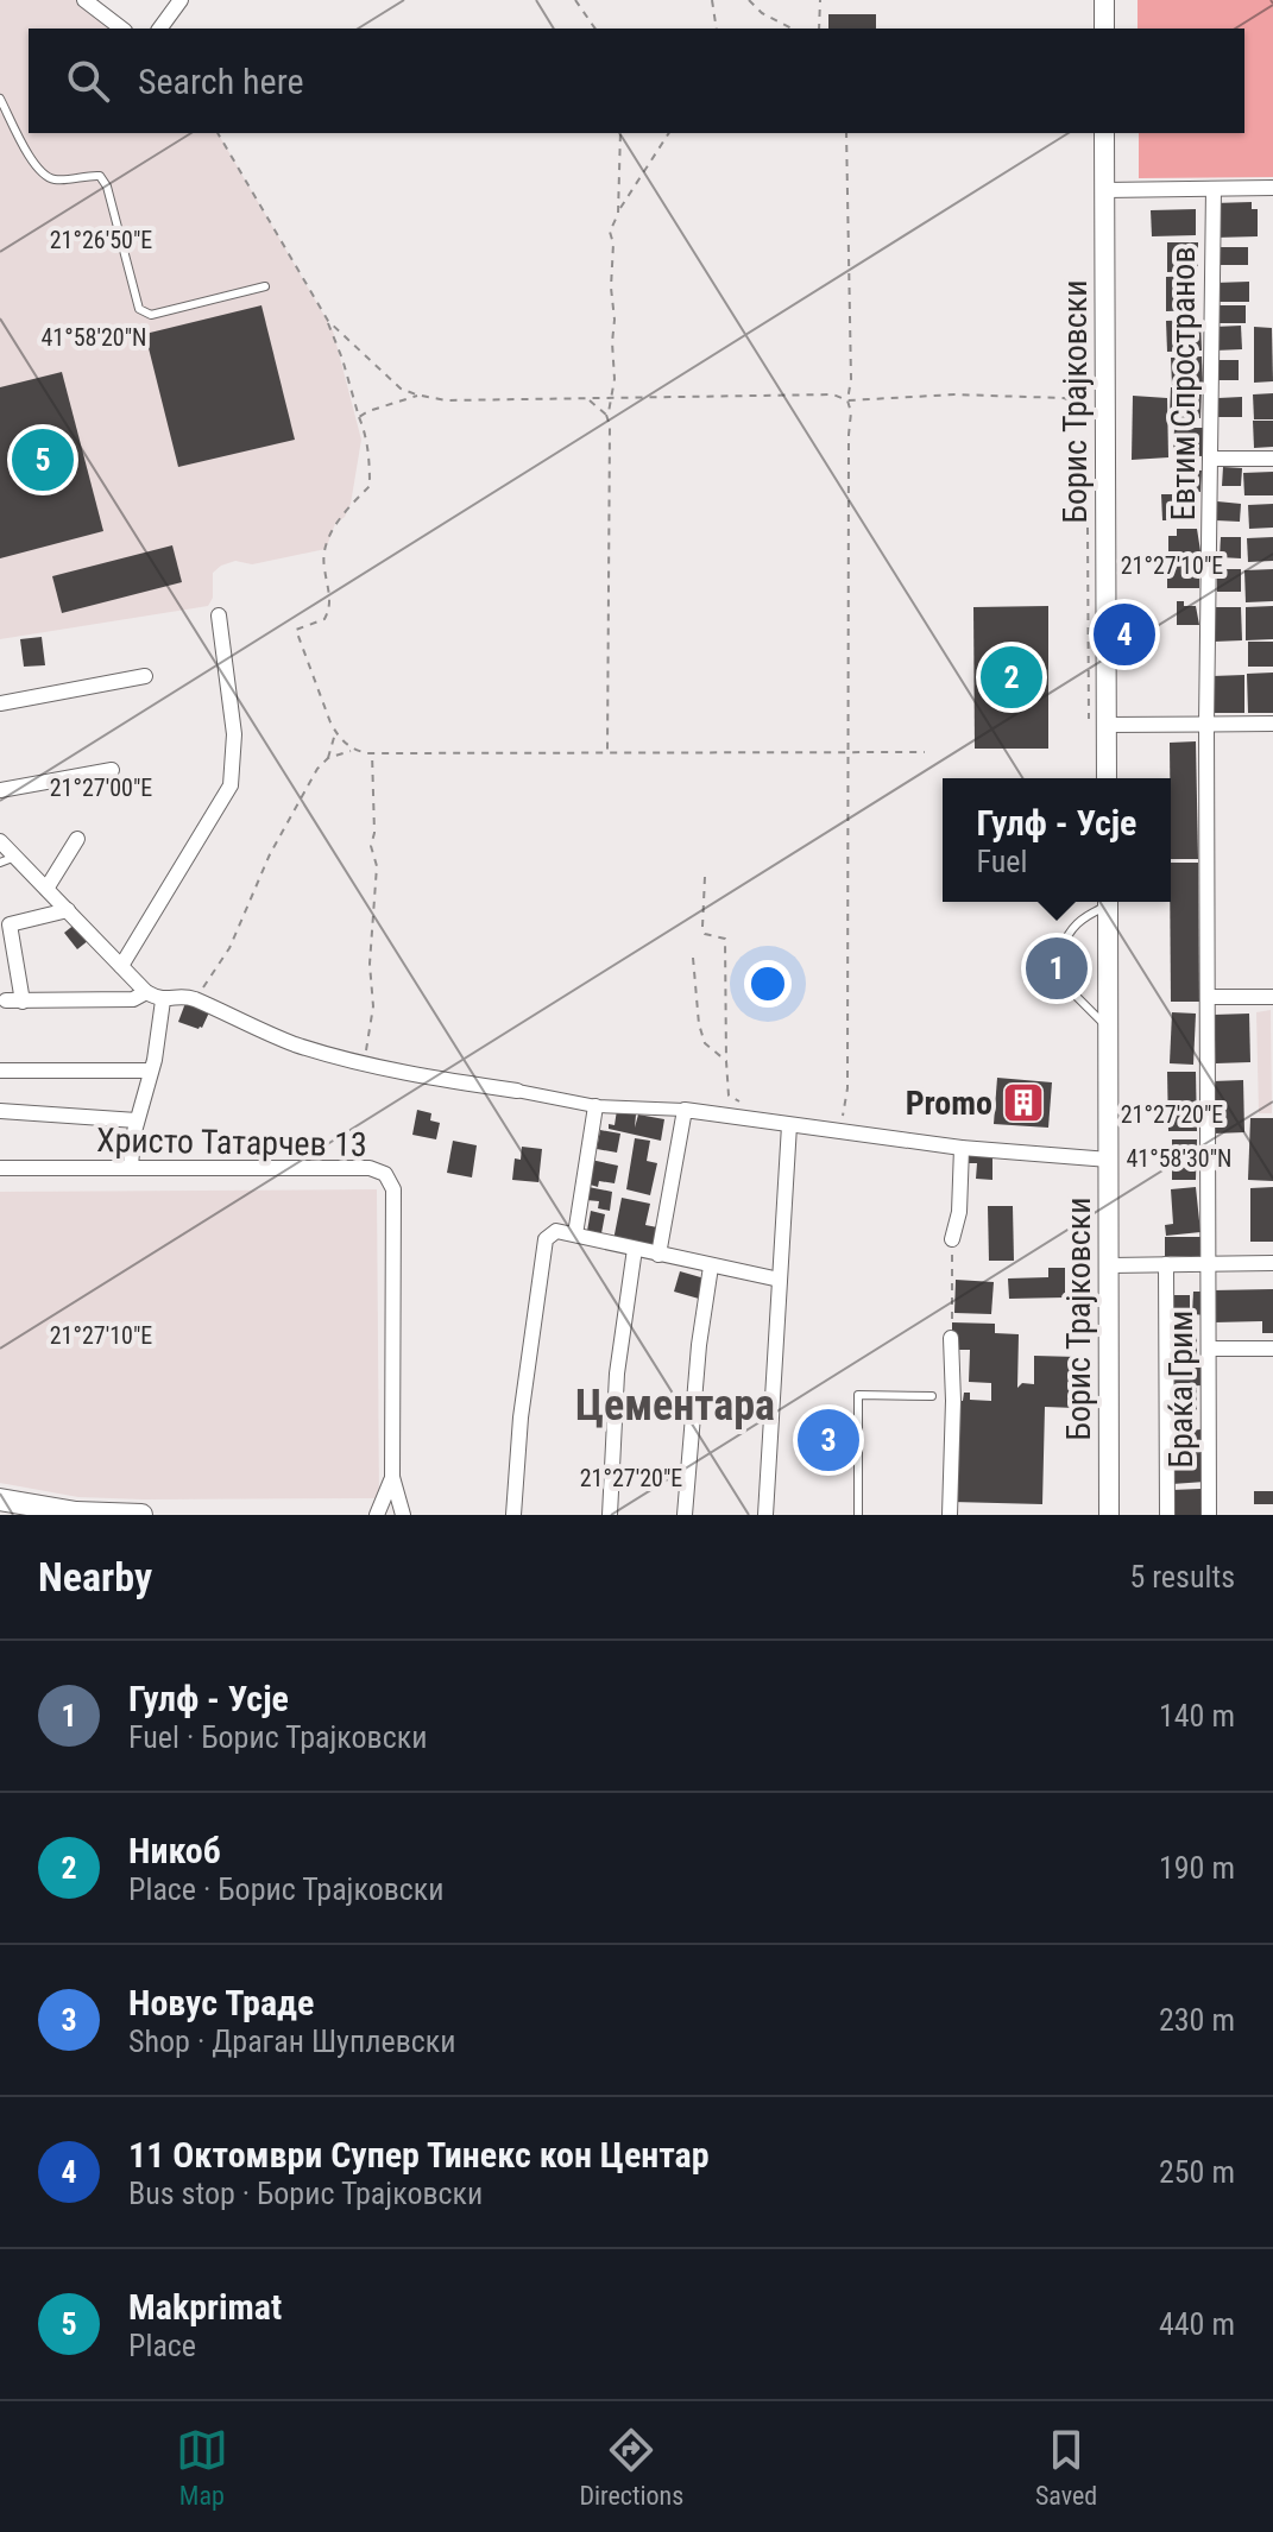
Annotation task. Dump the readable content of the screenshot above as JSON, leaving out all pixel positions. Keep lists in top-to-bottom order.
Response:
{
  "streets": {
    "street": [
      "Евтим Спространов",
      "Борис Трајковски",
      "Христо Татарчев 13",
      "Браќа Грим"
    ]
  },
  "crossings": [
    ["Евтим Спространов", "Браќа Грим"]
  ],
  "districts": ["Цементара"],
  "places": {
    "building": ["Promo"]
  },
  "page": {
    "search": "Search here",
    "pins": [
      "5",
      "4",
      "2",
      "1",
      "3"
    ],
    "popup": ["Гулф - Усје", "Fuel"],
    "heading": ["Nearby", "5 results"],
    "list": [
      {
        "mark": "1",
        "name": "Гулф - Усје",
        "note": "Fuel · Борис Трајковски",
        "value": "140 m"
      },
      {
        "mark": "2",
        "name": "Никоб",
        "note": "Place · Борис Трајковски",
        "value": "190 m"
      },
      {
        "mark": "3",
        "name": "Новус Траде",
        "note": "Shop · Драган Шуплевски",
        "value": "230 m"
      },
      {
        "mark": "4",
        "name": "11 Октомври Супер Тинекс кон Центар",
        "note": "Bus stop · Борис Трајковски",
        "value": "250 m"
      },
      {
        "mark": "5",
        "name": "Makprimat",
        "note": "Place",
        "value": "440 m"
      }
    ],
    "nav": ["Map", "Directions", "Saved"]
  },
  "coordinates": [
    "21°26'50\"E",
    "41°58'20\"N",
    "21°27'10\"E",
    "21°27'00\"E",
    "21°27'20\"E",
    "41°58'30\"N"
  ]
}
